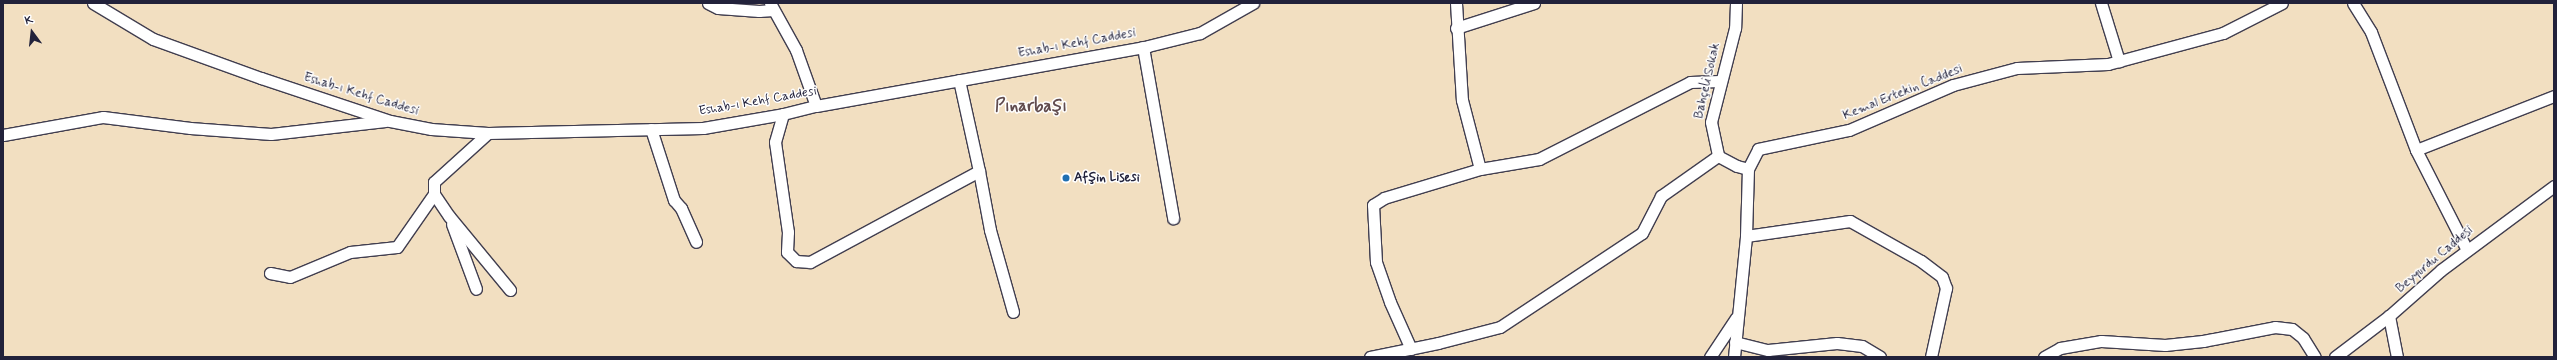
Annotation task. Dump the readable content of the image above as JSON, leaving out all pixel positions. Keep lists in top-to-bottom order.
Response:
{
  "streets": {
    "street": [
      "Eshab-ı Kehf Caddesi",
      "Bahçeli Sokak",
      "Kemal Ertekin Caddesi",
      "Beyyurdu Caddesi"
    ]
  },
  "districts": ["Pınarbaşı"],
  "places": ["Afşin Lisesi"],
  "north": "top"
}
